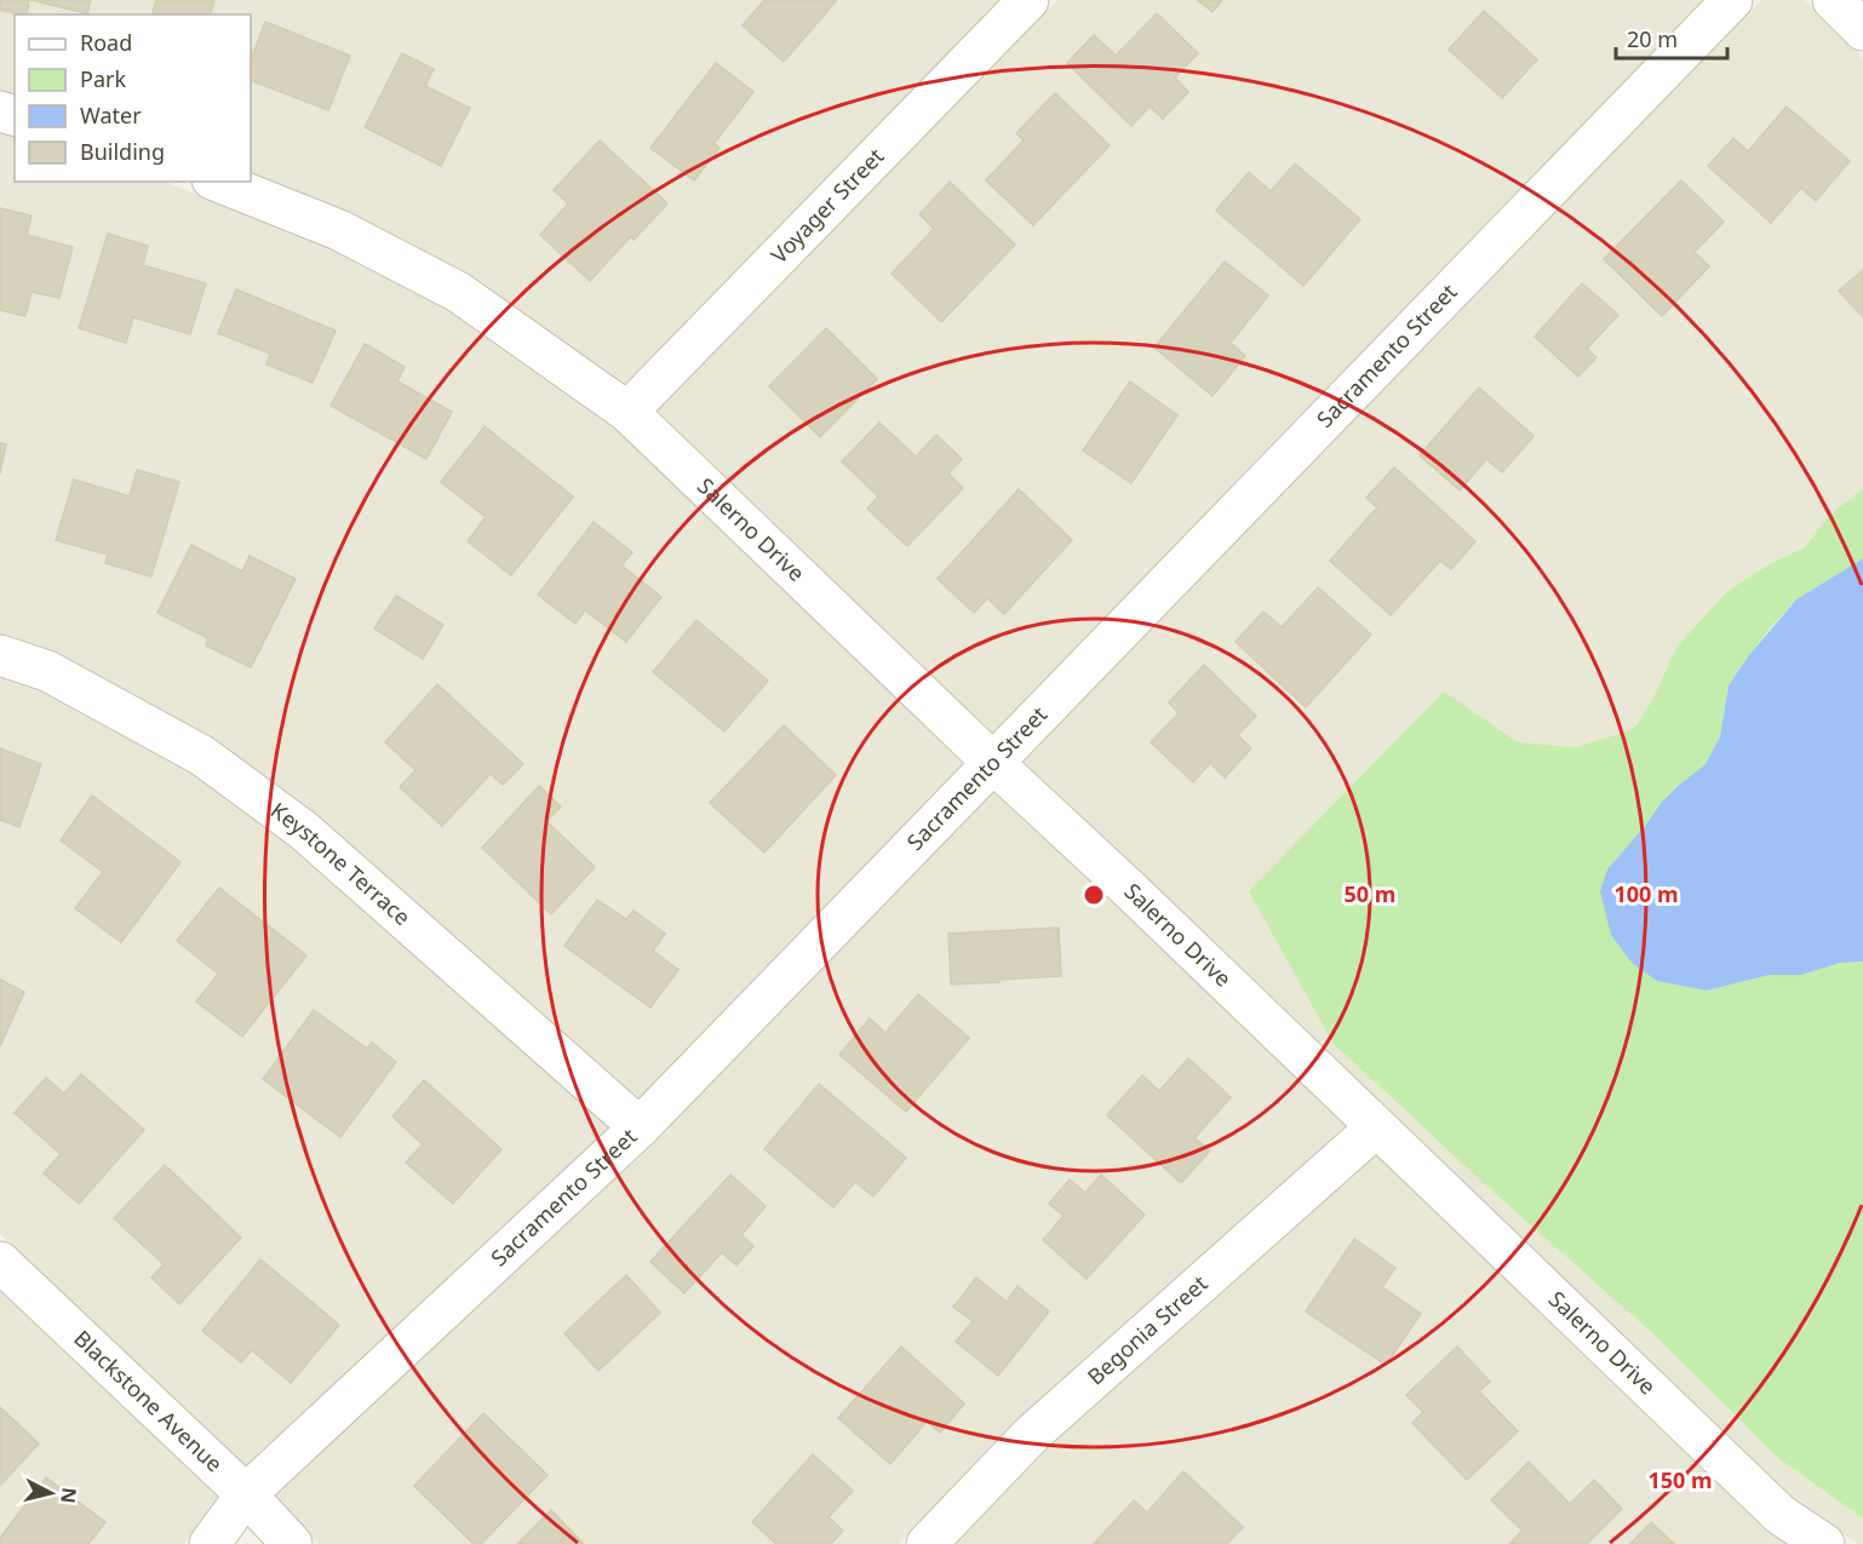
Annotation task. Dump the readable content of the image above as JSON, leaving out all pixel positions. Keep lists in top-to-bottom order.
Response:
{
  "streets": {
    "street": [
      "Voyager Street",
      "Sacramento Street",
      "Salerno Drive",
      "Keystone Terrace",
      "Begonia Street",
      "Blackstone Avenue"
    ]
  },
  "crossings": [
    ["Voyager Street", "Salerno Drive"],
    ["Sacramento Street", "Salerno Drive"],
    ["Sacramento Street", "Keystone Terrace"],
    ["Sacramento Street", "Blackstone Avenue"],
    ["Salerno Drive", "Begonia Street"]
  ],
  "legend": [
    "Road",
    "Park",
    "Water",
    "Building"
  ],
  "scale_bar": "20 m",
  "north": "right",
  "rings": ["50 m", "100 m", "150 m"]
}
